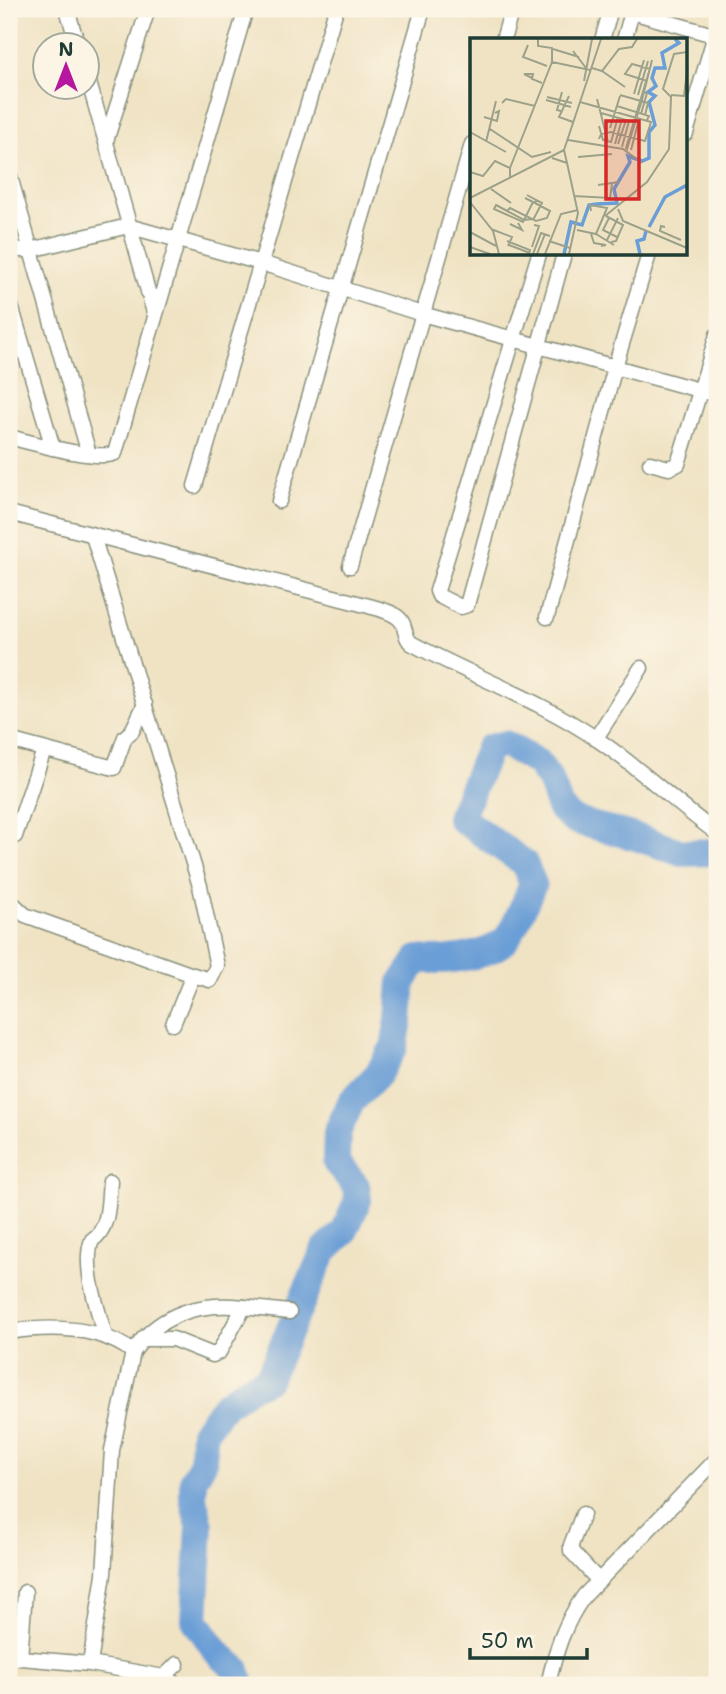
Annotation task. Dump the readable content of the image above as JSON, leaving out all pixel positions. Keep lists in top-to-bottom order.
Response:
{
  "scale_bar": "50 m",
  "north": "top"
}
